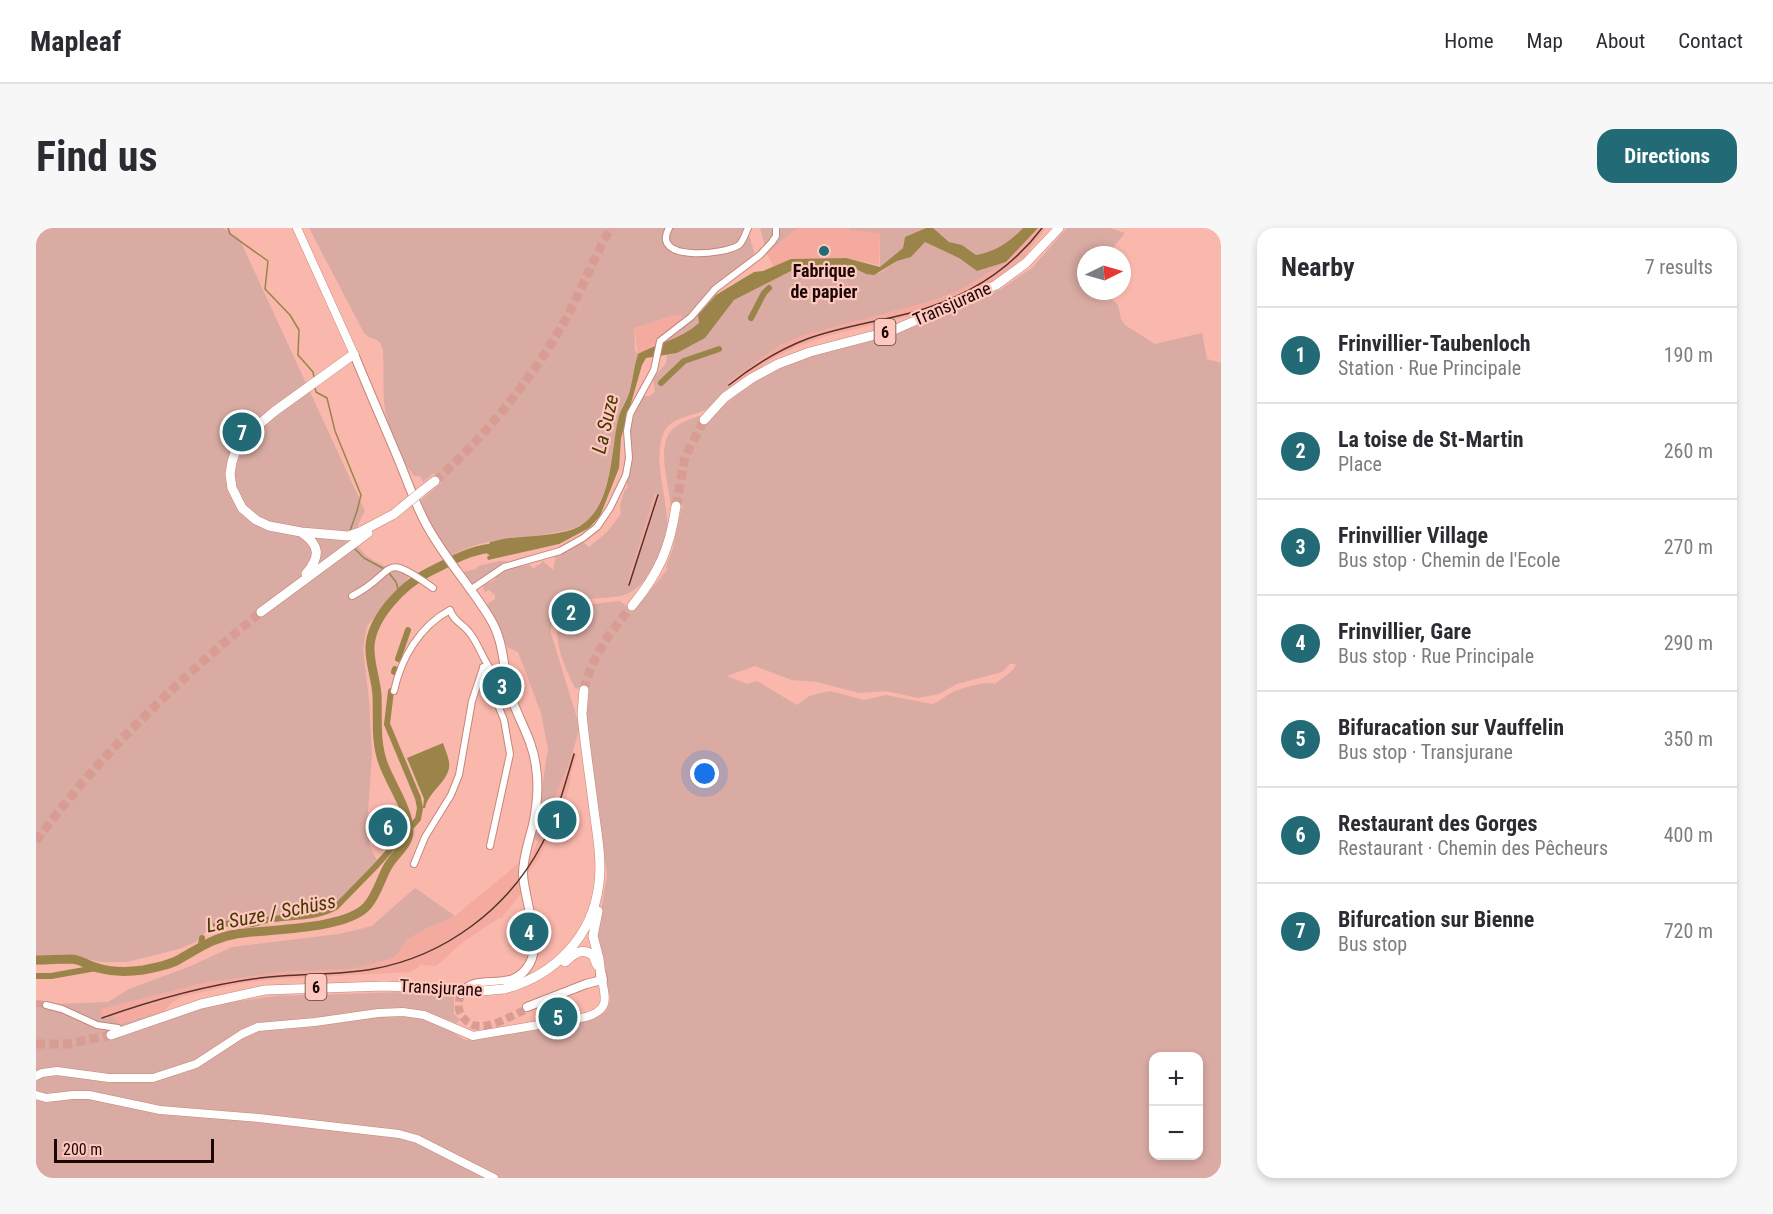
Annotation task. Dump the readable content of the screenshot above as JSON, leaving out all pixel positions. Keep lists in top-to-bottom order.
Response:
{
  "streets": {
    "main road": ["Transjurane", "6"]
  },
  "water": ["La Suze", "La Suze / Schüss"],
  "places": ["Fabrique de papier"],
  "scale_bar": "200 m",
  "north": "right",
  "page": {
    "header": "Mapleaf",
    "nav": [
      "Home",
      "Map",
      "About",
      "Contact"
    ],
    "buttons": "Directions",
    "title": "Find us",
    "heading": ["Nearby", "7 results"],
    "list": [
      {
        "mark": "1",
        "name": "Frinvillier-Taubenloch",
        "note": "Station · Rue Principale",
        "value": "190 m"
      },
      {
        "mark": "2",
        "name": "La toise de St-Martin",
        "note": "Place",
        "value": "260 m"
      },
      {
        "mark": "3",
        "name": "Frinvillier Village",
        "note": "Bus stop · Chemin de l'Ecole",
        "value": "270 m"
      },
      {
        "mark": "4",
        "name": "Frinvillier, Gare",
        "note": "Bus stop · Rue Principale",
        "value": "290 m"
      },
      {
        "mark": "5",
        "name": "Bifuracation sur Vauffelin",
        "note": "Bus stop · Transjurane",
        "value": "350 m"
      },
      {
        "mark": "6",
        "name": "Restaurant des Gorges",
        "note": "Restaurant · Chemin des Pêcheurs",
        "value": "400 m"
      },
      {
        "mark": "7",
        "name": "Bifurcation sur Bienne",
        "note": "Bus stop",
        "value": "720 m"
      }
    ],
    "pins": [
      "7",
      "2",
      "3",
      "1",
      "6",
      "4",
      "5"
    ],
    "map_buttons": ["+", "−"],
    "scale": "200 m"
  }
}
